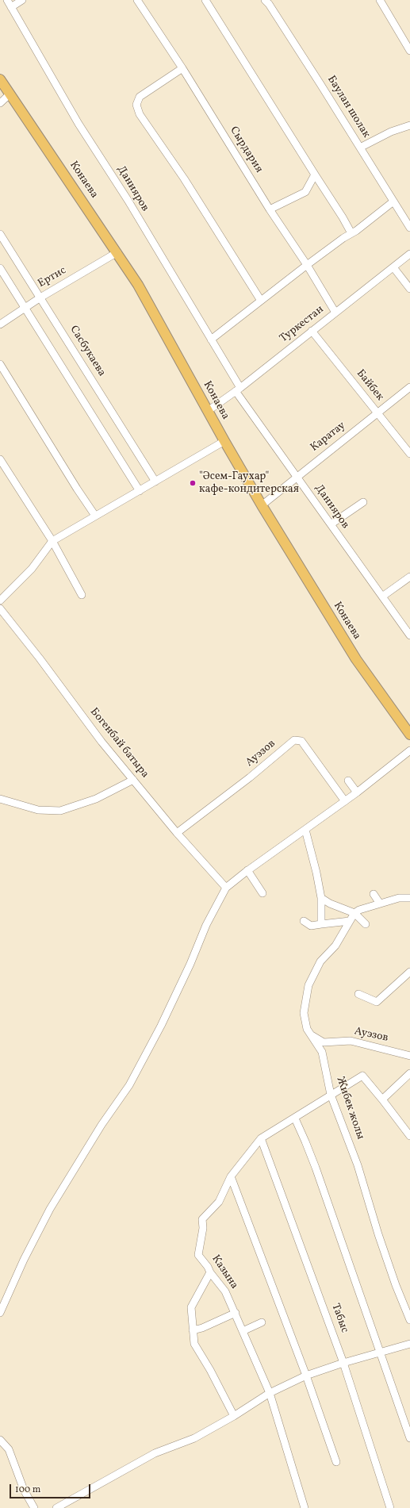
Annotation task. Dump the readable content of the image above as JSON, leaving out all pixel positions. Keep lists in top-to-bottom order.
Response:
{
  "streets": {
    "main road": ["Конаева"],
    "street": [
      "Баулан шолак",
      "Сырдария",
      "Данияров",
      "Ертис",
      "Туркестан",
      "Сасбукаева",
      "Байбек",
      "Каратау",
      "Богенбай батыра",
      "Ауэзов",
      "Жибек жолы",
      "Казына",
      "Табыс"
    ]
  },
  "crossings": [
    ["Сырдария", "Туркестан"],
    ["Конаева", "Ертис"],
    ["Конаева", "Туркестан"],
    ["Конаева", "Каратау"],
    ["Данияров", "Туркестан"],
    ["Данияров", "Каратау"],
    ["Ертис", "Сасбукаева"],
    ["Туркестан", "Байбек"],
    ["Байбек", "Каратау"],
    ["Богенбай батыра", "Ауэзов"],
    ["Ауэзов", "Жибек жолы"],
    ["Жибек жолы", "Казына"],
    ["Казына", "Табыс"]
  ],
  "places": ["\"Әсем-Гаухар\" кафе-кондитерская"],
  "scale_bar": "100 m"
}
